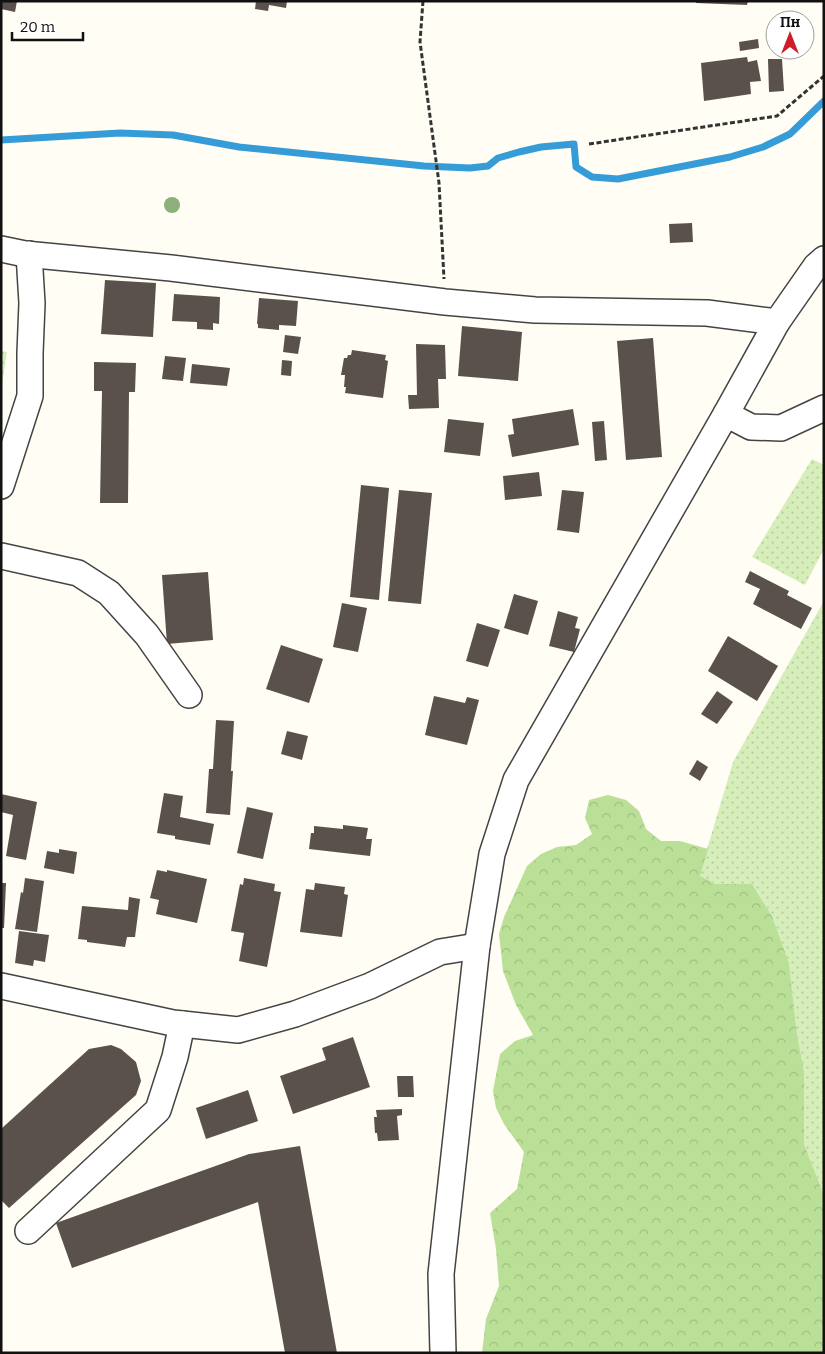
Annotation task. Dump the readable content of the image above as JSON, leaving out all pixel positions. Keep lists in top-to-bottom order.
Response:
{
  "scale_bar": "20 m",
  "north": "top"
}
